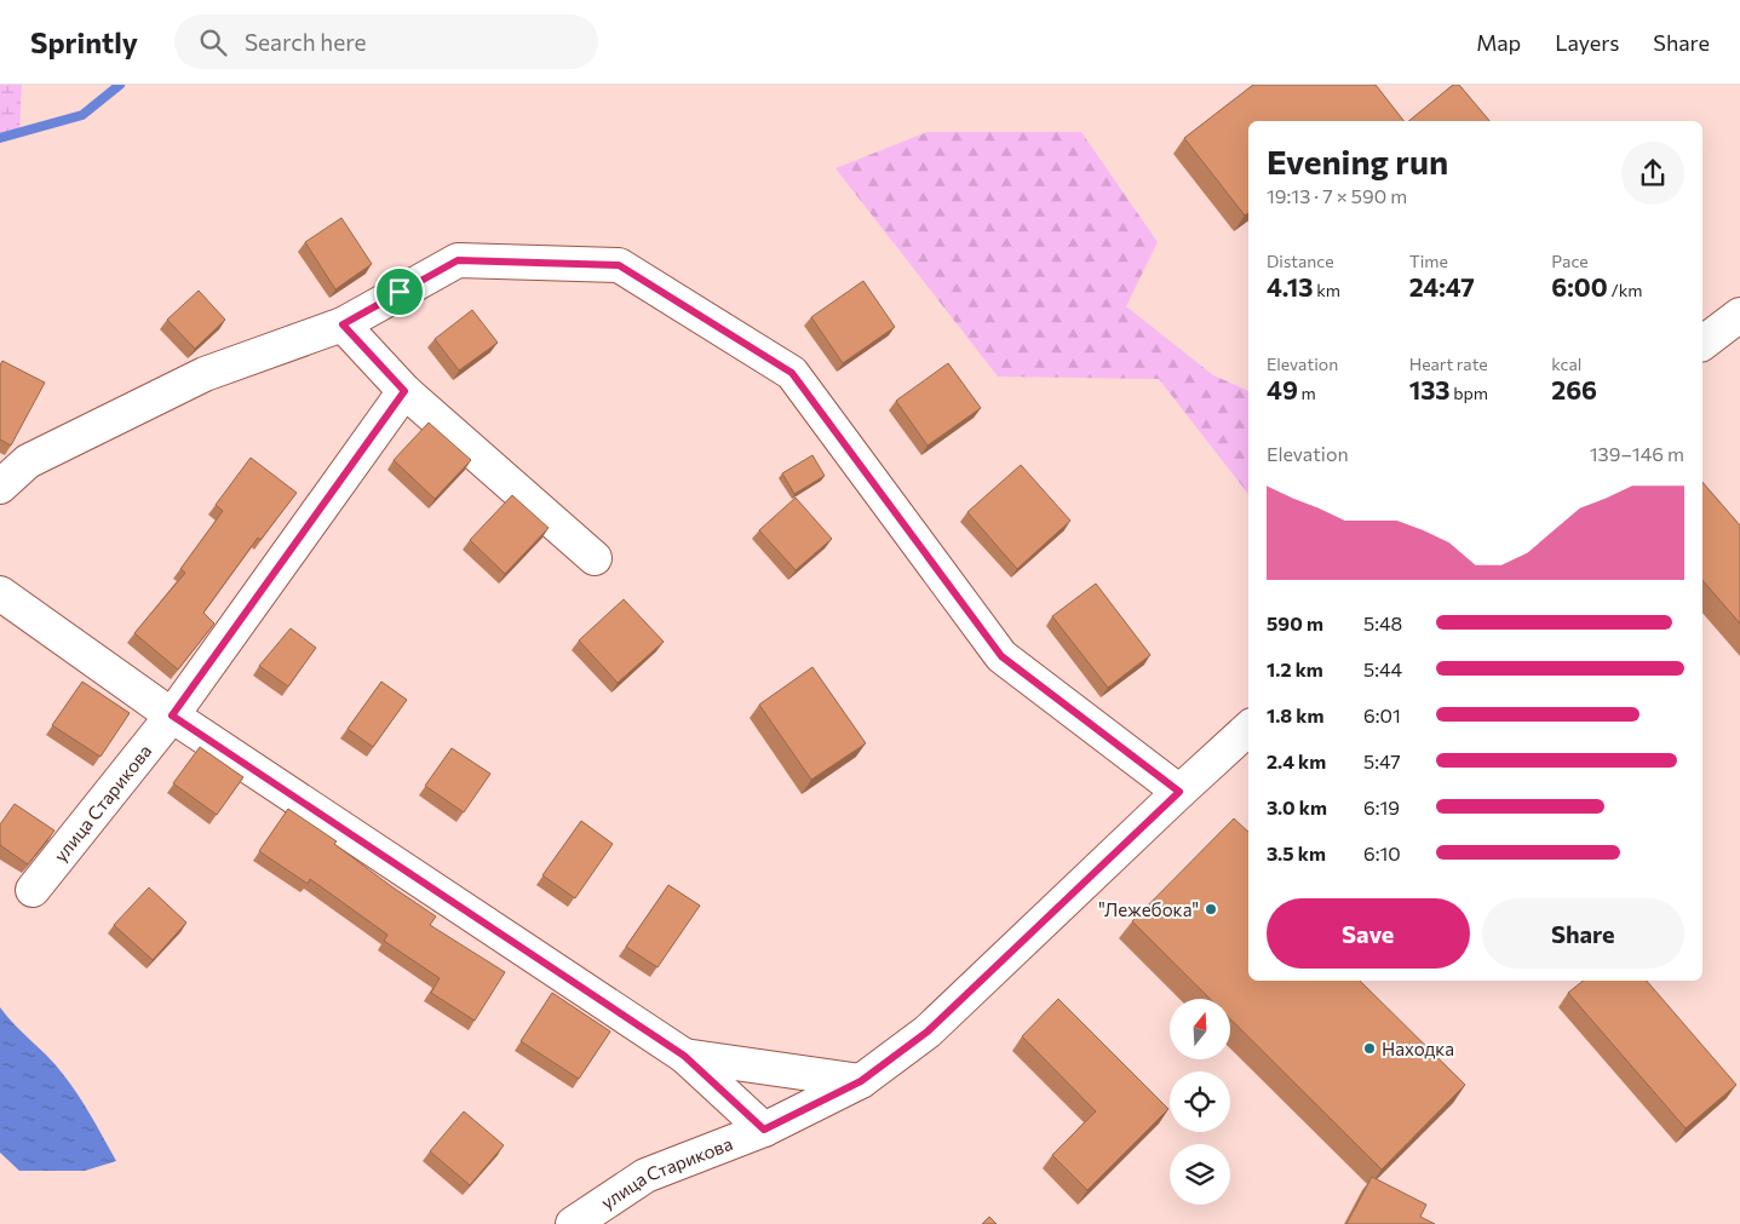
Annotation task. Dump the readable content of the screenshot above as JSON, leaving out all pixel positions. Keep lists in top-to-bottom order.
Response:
{
  "streets": {
    "street": ["улица Старикова"]
  },
  "places": ["\"Лежебока\"", "Находка"],
  "north": "top",
  "page": {
    "header": "Sprintly",
    "search": "Search here",
    "nav": ["Map", "Layers", "Share"],
    "heading": ["Evening run", "19:13 · 7 × 590 m"],
    "stats": [
      ["Distance", "4.13 km"],
      ["Time", "24:47"],
      ["Pace", "6:00 /km"],
      ["Elevation", "49 m"],
      ["Heart rate", "133 bpm"],
      ["kcal", "266"]
    ],
    "chart": ["Elevation", "139–146 m"],
    "list": [
      {
        "name": "590 m",
        "note": "5:48"
      },
      {
        "name": "1.2 km",
        "note": "5:44"
      },
      {
        "name": "1.8 km",
        "note": "6:01"
      },
      {
        "name": "2.4 km",
        "note": "5:47"
      },
      {
        "name": "3.0 km",
        "note": "6:19"
      },
      {
        "name": "3.5 km",
        "note": "6:10"
      }
    ],
    "buttons": ["Save", "Share"]
  }
}
